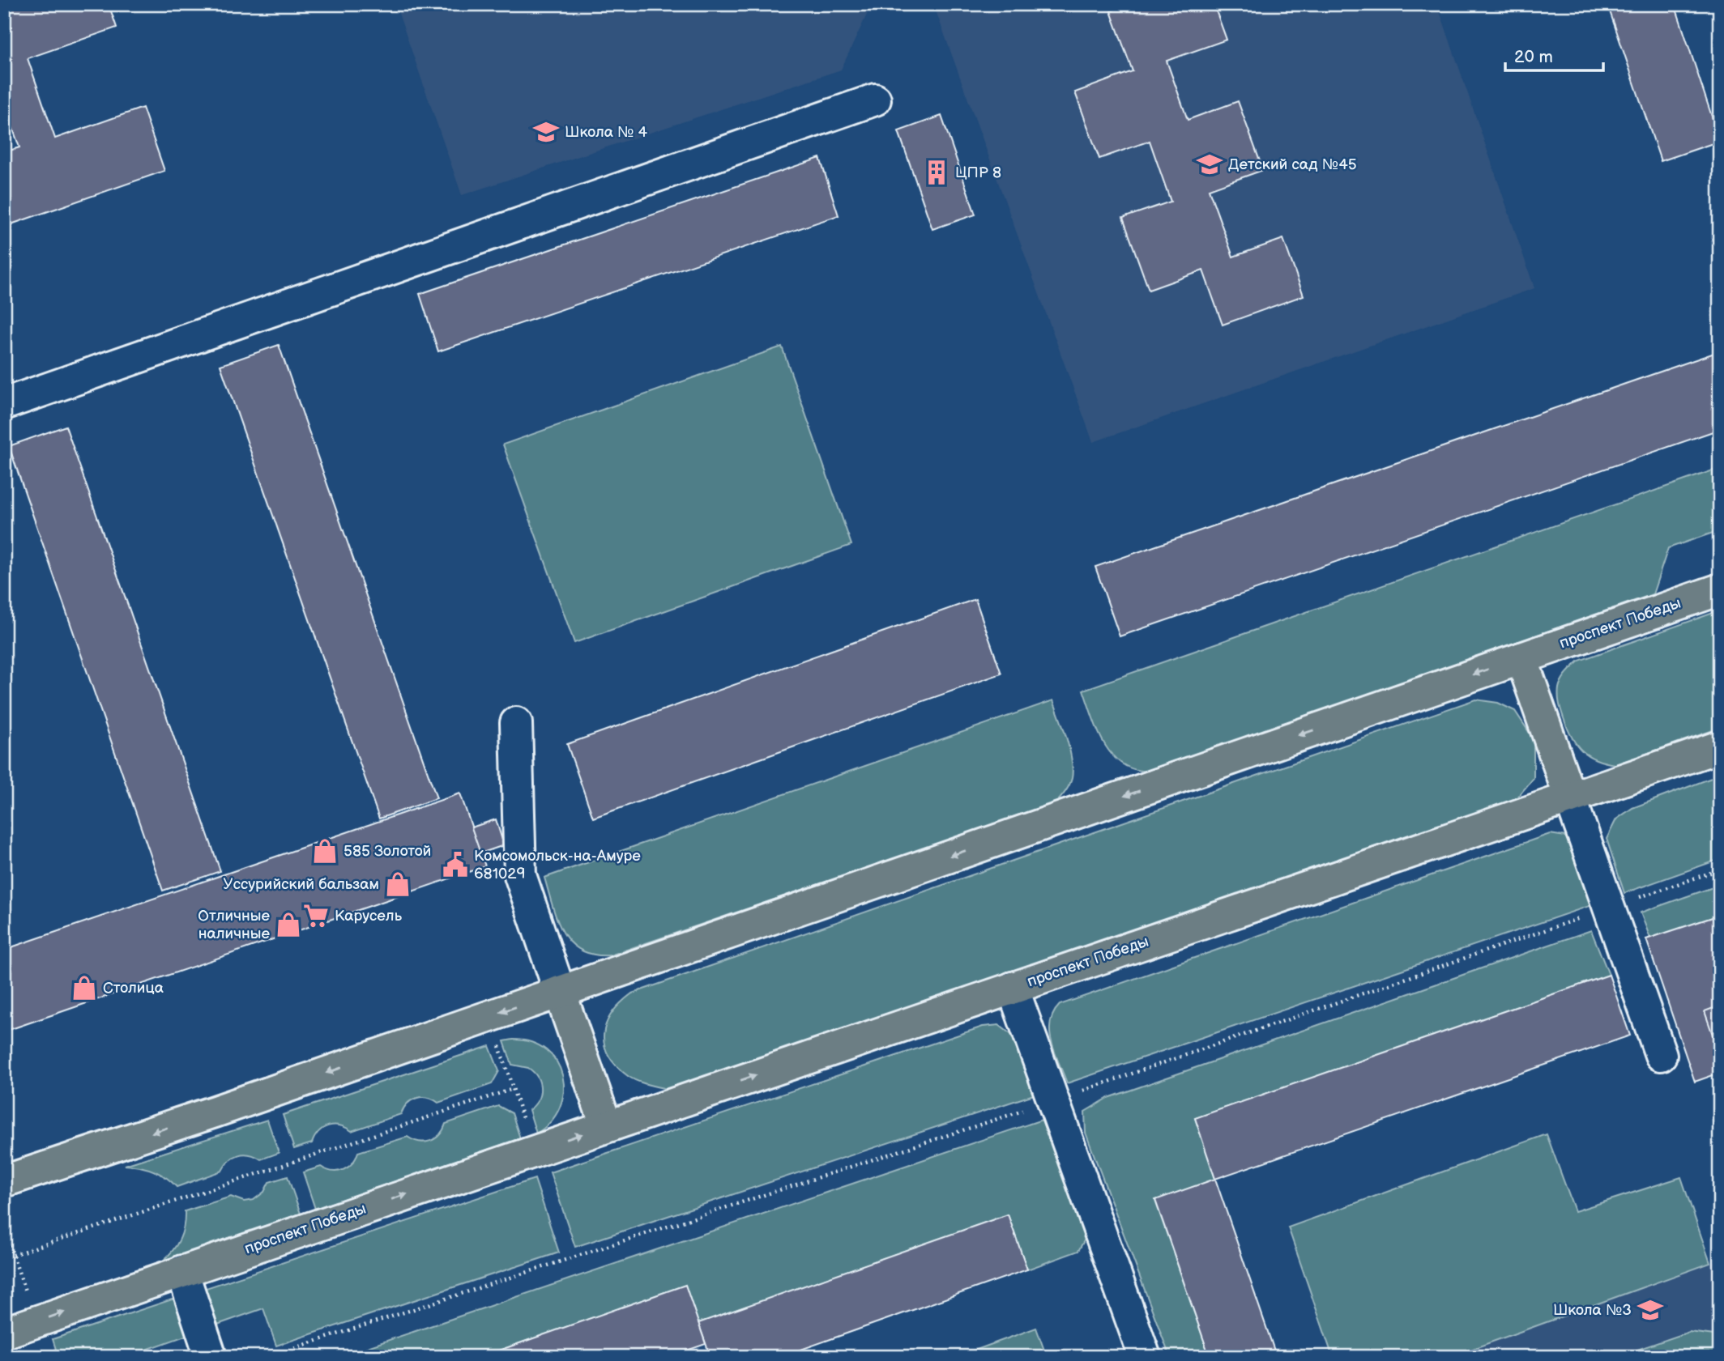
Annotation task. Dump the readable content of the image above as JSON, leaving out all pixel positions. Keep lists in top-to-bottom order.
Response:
{
  "streets": {
    "main road": ["проспект Победы"]
  },
  "places": {
    "school or university": ["Школа № 4", "Детский сад №45", "Школа №3"],
    "building": ["ЦПР 8"],
    "shop": [
      "585 Золотой",
      "Уссурийский бальзам",
      "Отличные наличные",
      "Столица"
    ],
    "public building": ["Комсомольск-на-Амуре 681029"],
    "supermarket": ["Карусель"]
  },
  "scale_bar": "20 m"
}
